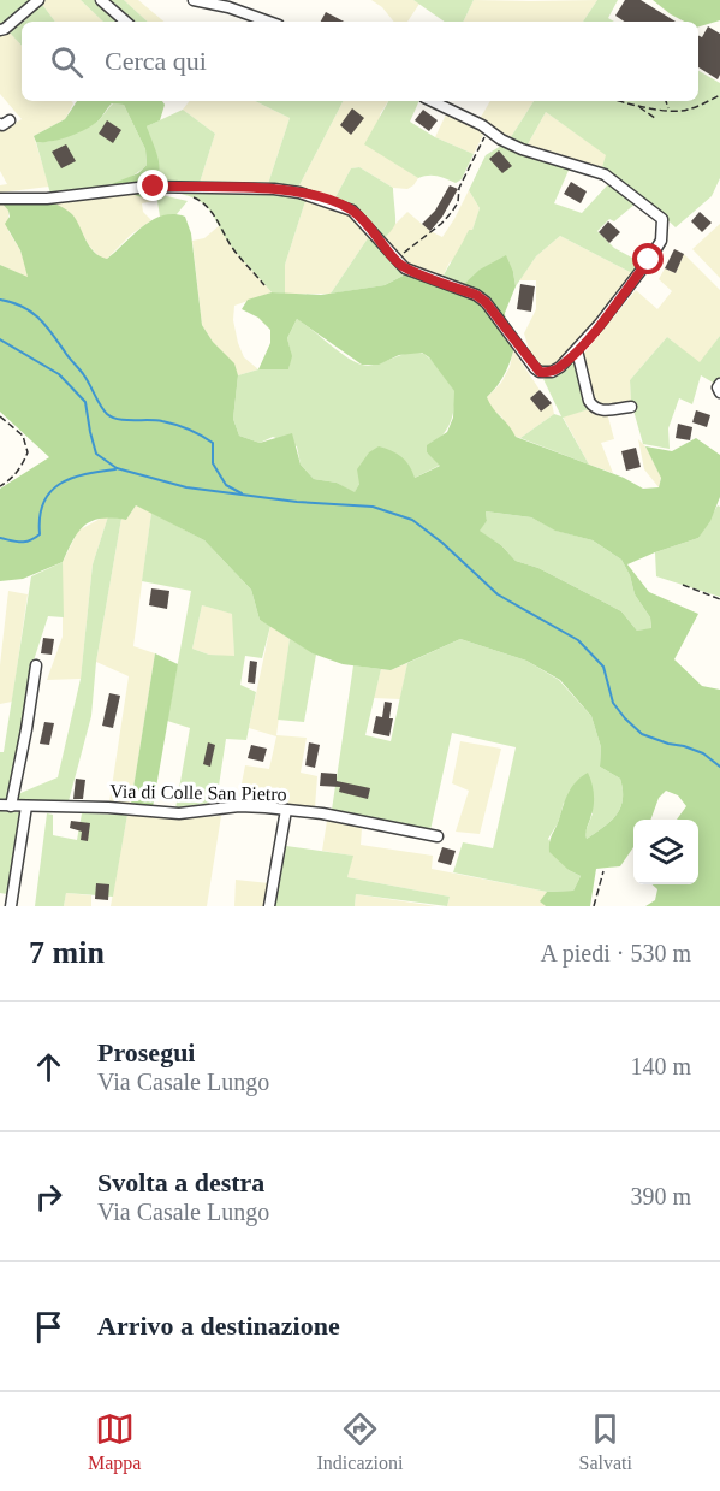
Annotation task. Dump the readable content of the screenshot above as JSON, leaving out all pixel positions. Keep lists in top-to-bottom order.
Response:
{
  "streets": {
    "street": ["Via di Colle San Pietro"]
  },
  "page": {
    "search": "Cerca qui",
    "heading": ["7 min", "A piedi · 530 m"],
    "list": [
      ["Prosegui", "Via Casale Lungo", "140 m"],
      ["Svolta a destra", "Via Casale Lungo", "390 m"],
      "Arrivo a destinazione"
    ],
    "nav": ["Mappa", "Indicazioni", "Salvati"]
  }
}
